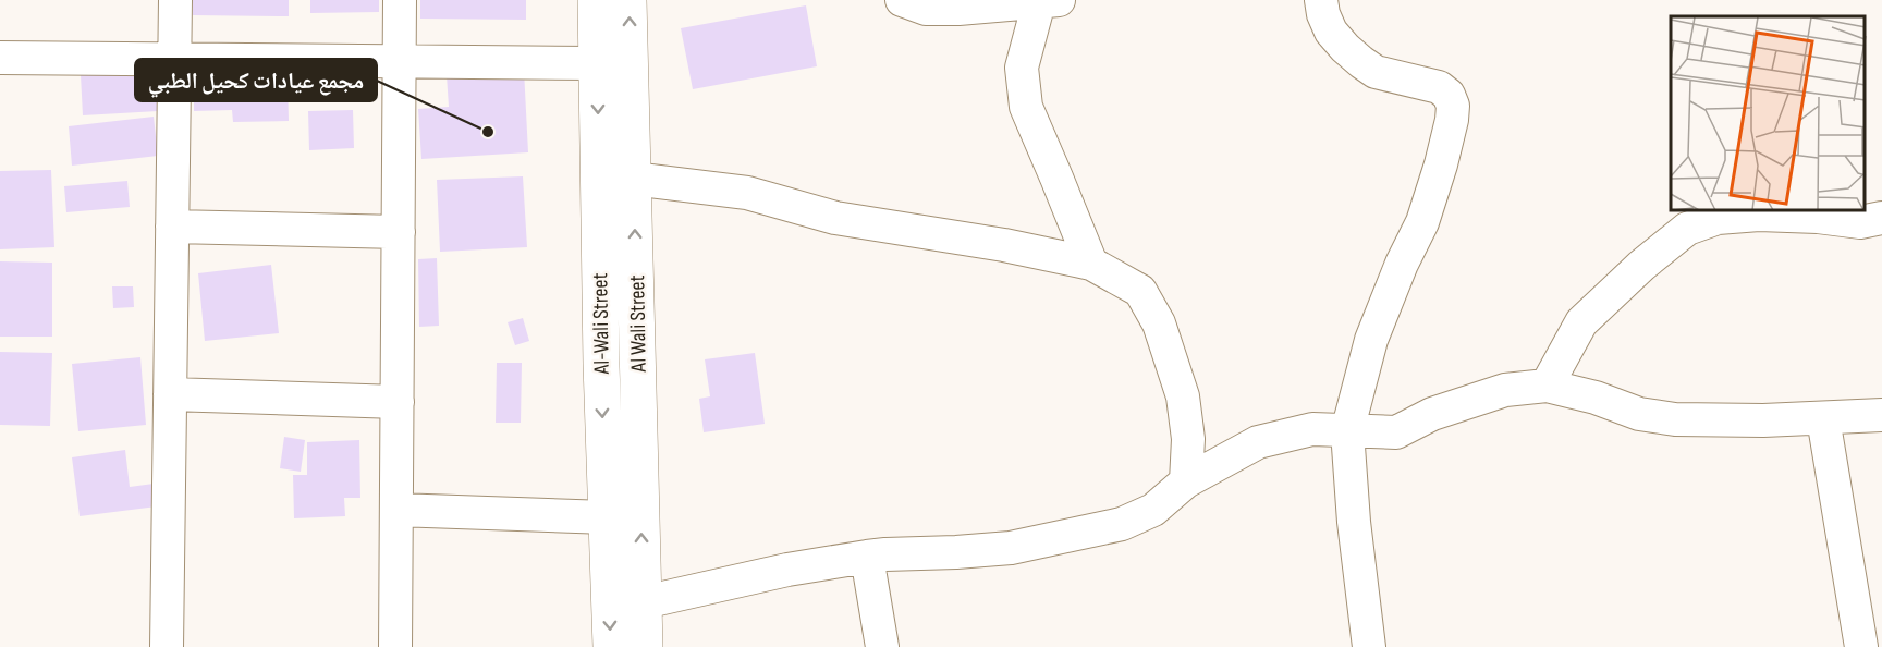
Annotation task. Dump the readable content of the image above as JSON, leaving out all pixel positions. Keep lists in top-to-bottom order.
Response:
{
  "streets": {
    "street": ["Al-Wali Street", "Al Wali Street"]
  },
  "places": ["مجمع عيادات كحيل الطبي"]
}
